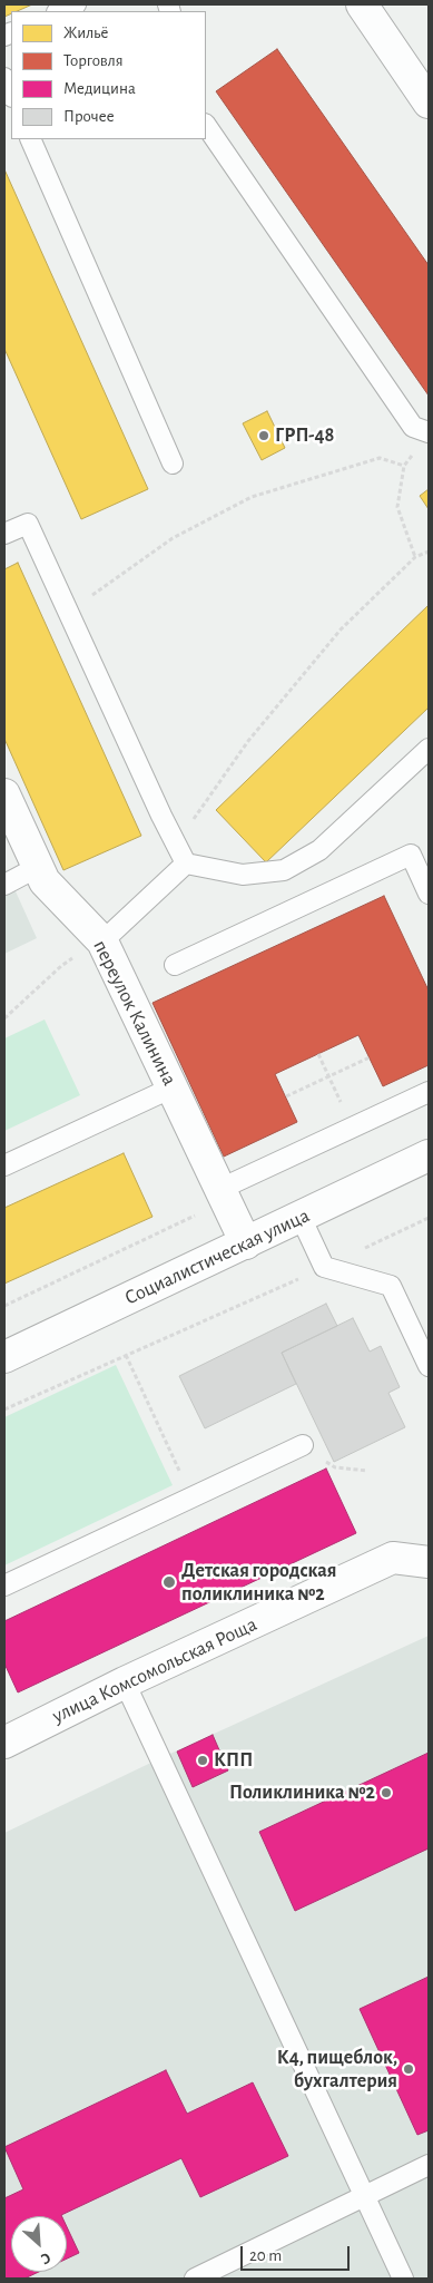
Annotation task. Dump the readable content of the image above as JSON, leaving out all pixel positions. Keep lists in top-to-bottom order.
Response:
{
  "streets": {
    "street": ["переулок Калинина", "Социалистическая улица", "улица Комсомольская Роща"]
  },
  "crossings": [
    ["переулок Калинина", "Социалистическая улица"]
  ],
  "places": [
    "ГРП-48",
    "Детская городская поликлиника №2",
    "КПП",
    "Поликлиника №2",
    "К4, пищеблок, бухгалтерия"
  ],
  "legend": [
    "Жильё",
    "Торговля",
    "Медицина",
    "Прочее"
  ],
  "scale_bar": "20 m",
  "north": "bottom right"
}
